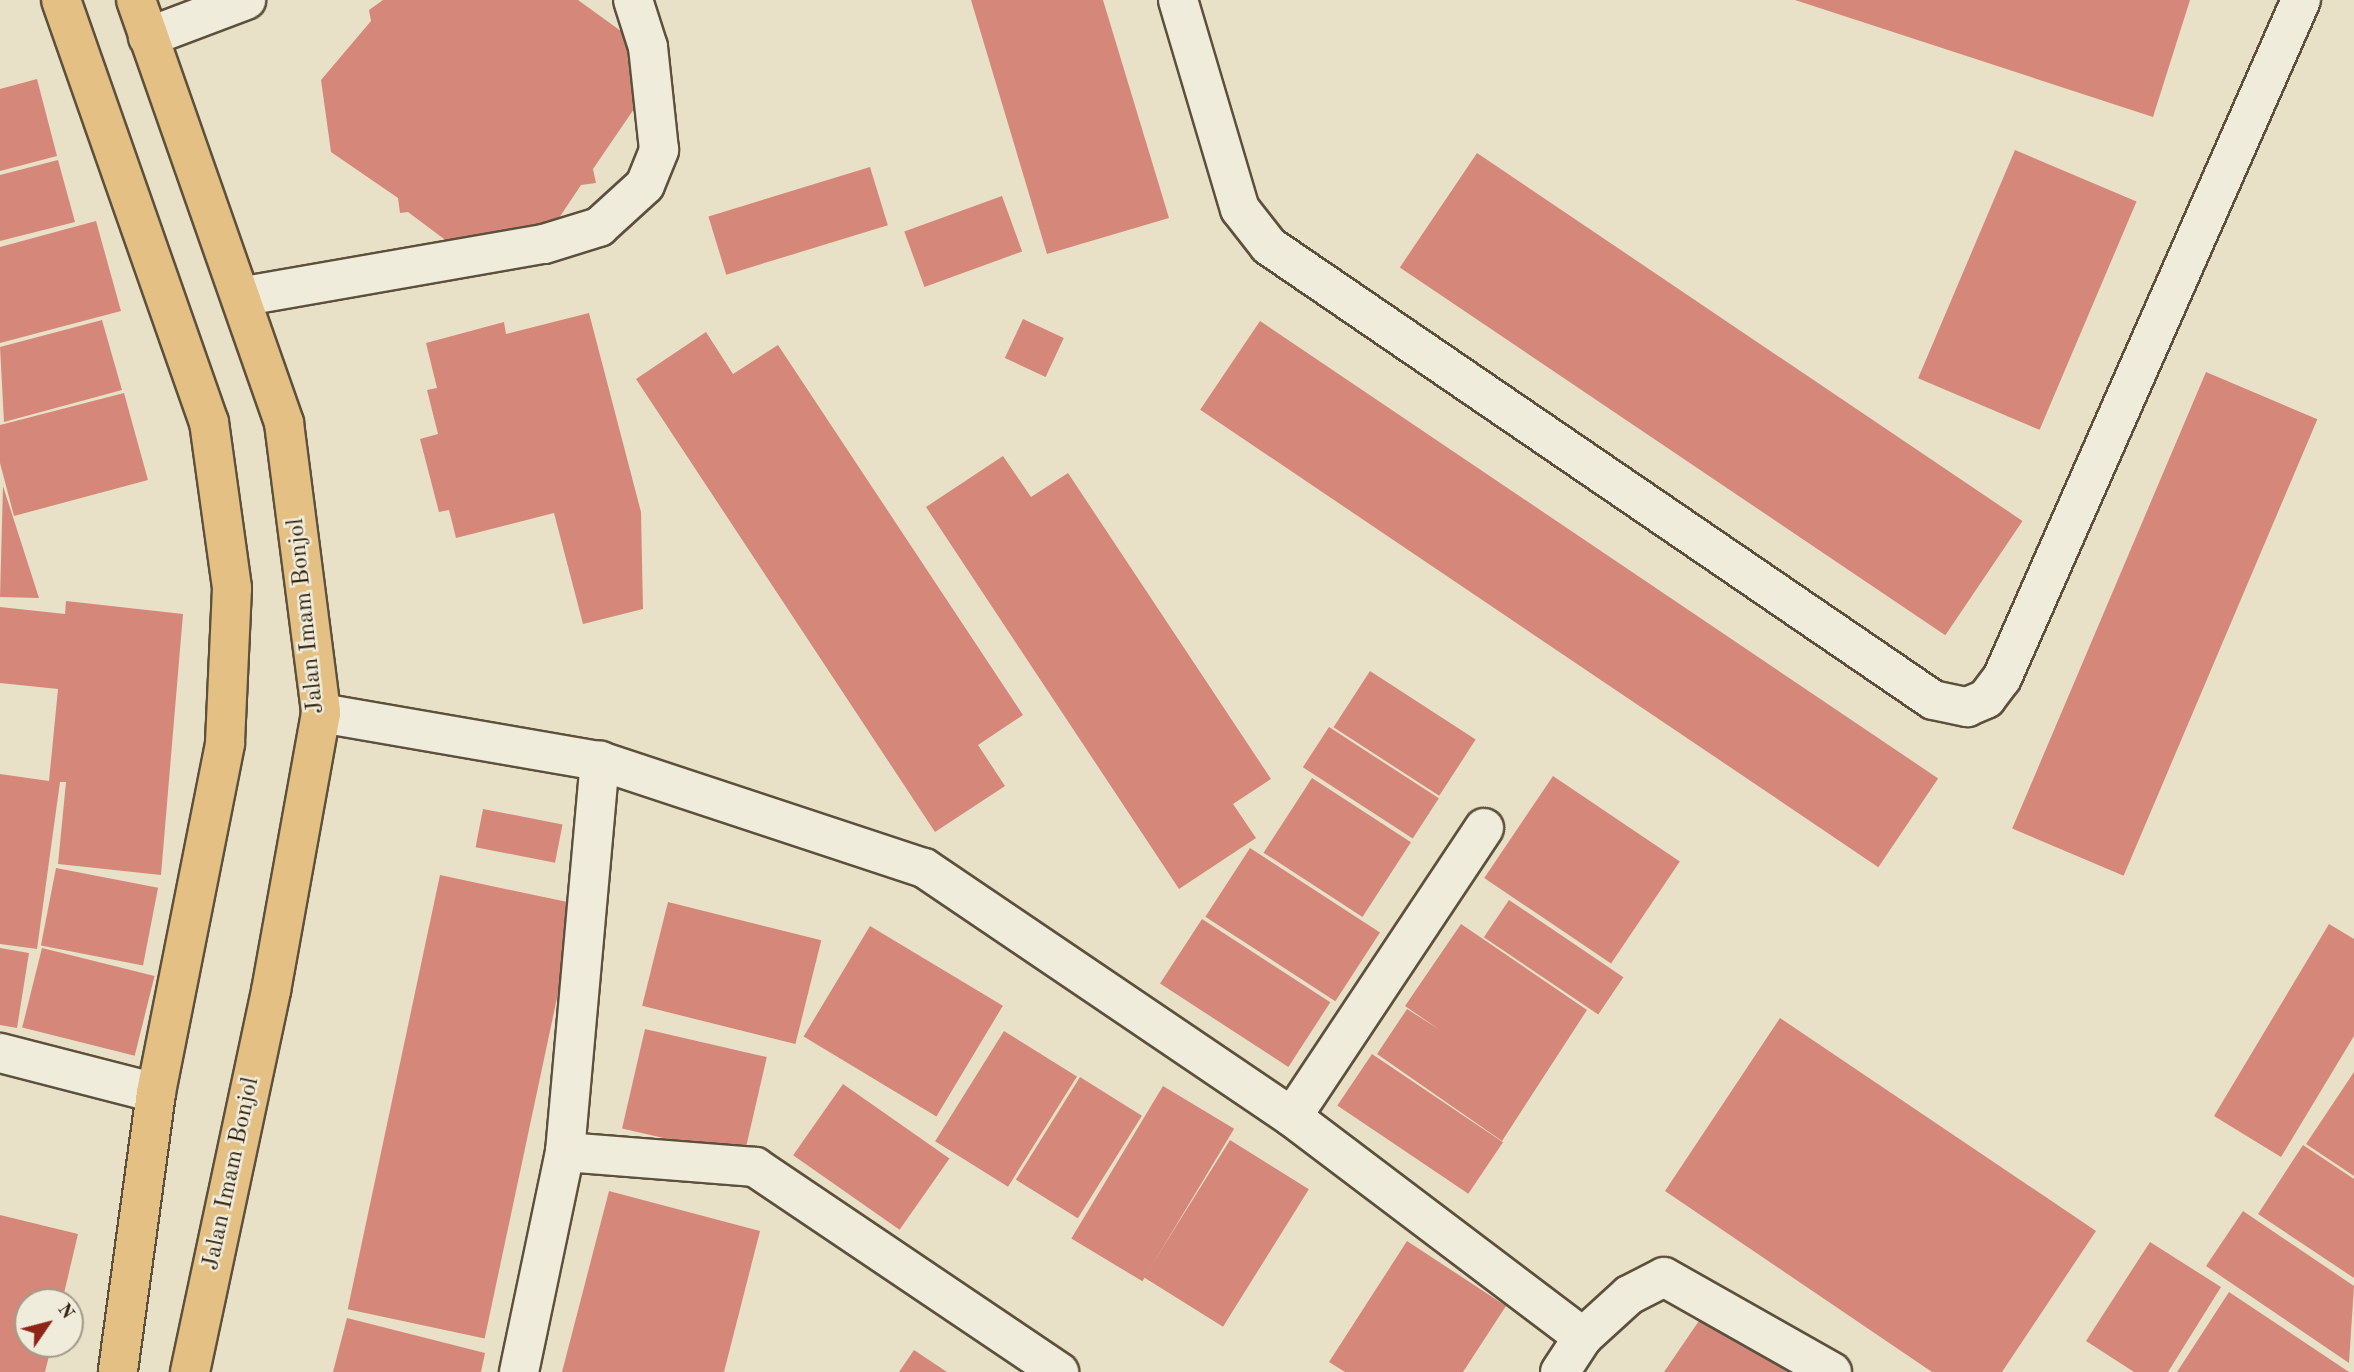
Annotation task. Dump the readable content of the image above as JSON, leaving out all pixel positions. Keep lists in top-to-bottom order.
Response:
{
  "streets": {
    "main road": ["Jalan Imam Bonjol"]
  },
  "north": "top right"
}
